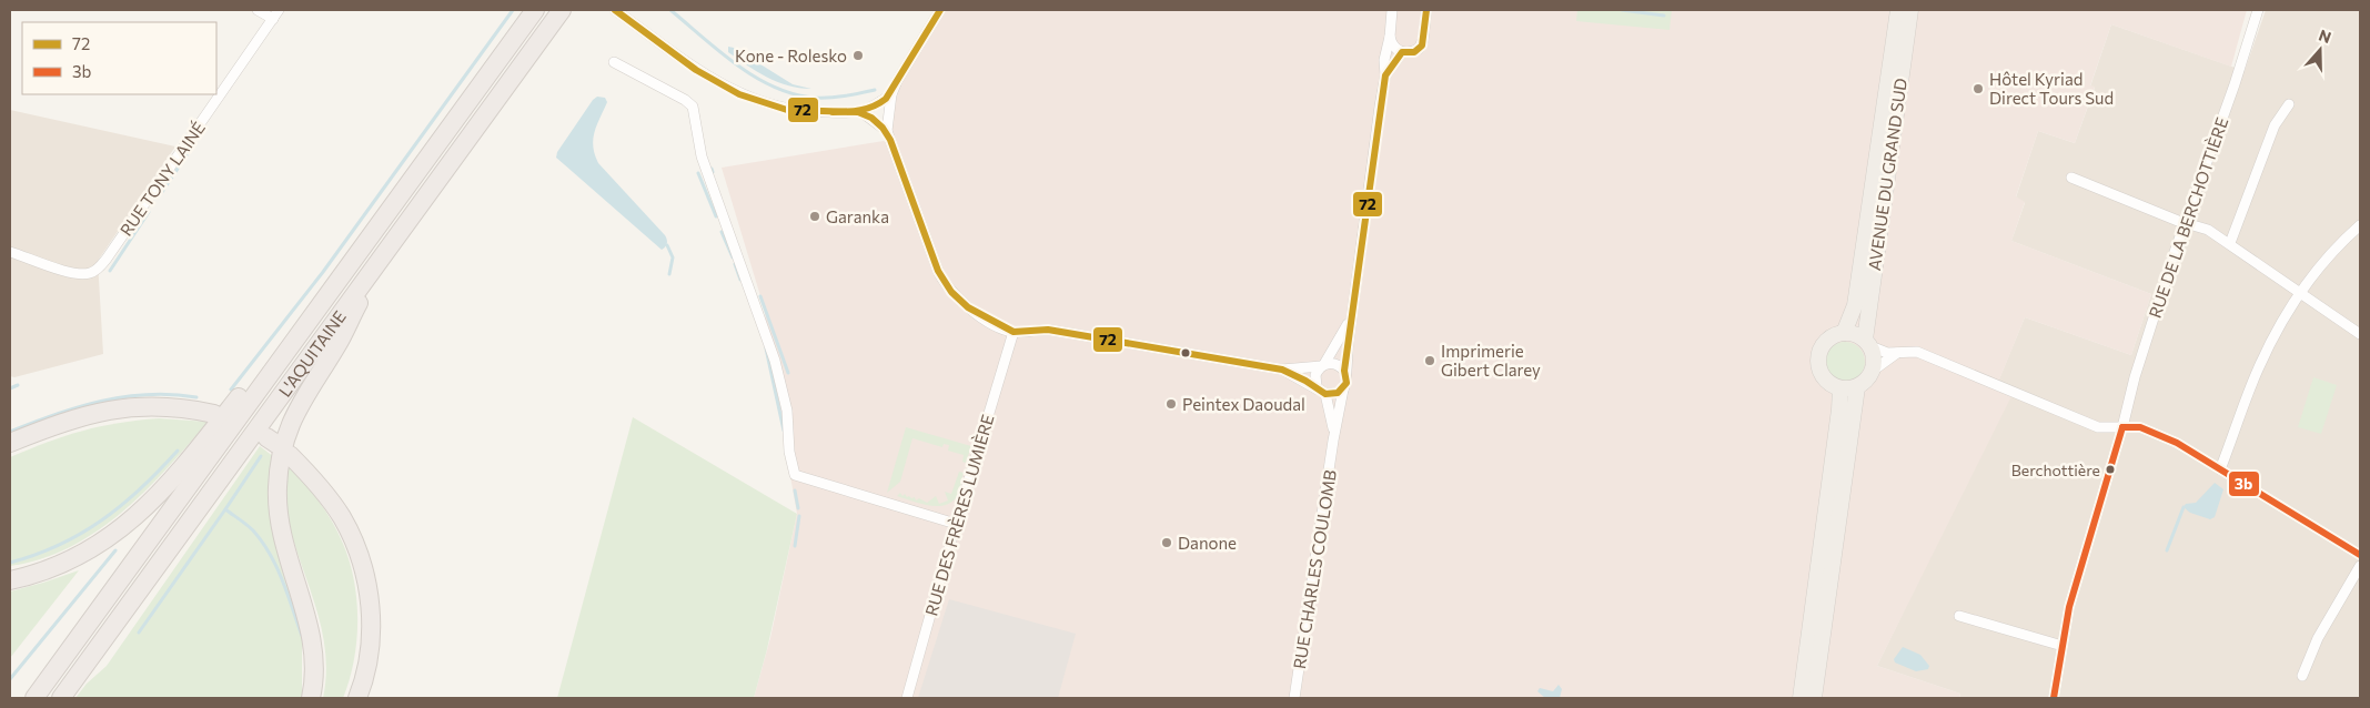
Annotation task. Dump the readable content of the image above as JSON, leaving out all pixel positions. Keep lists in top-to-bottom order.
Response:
{
  "streets": {
    "highway": ["L'AQUITAINE"],
    "main road": ["AVENUE DU GRAND SUD"],
    "street": [
      "RUE TONY LAINÉ",
      "RUE DE LA BERCHOTTIÈRE",
      "RUE DES FRÈRES LUMIÈRE",
      "RUE CHARLES COULOMB"
    ]
  },
  "places": [
    "Kone - Rolesko",
    "Hôtel Kyriad Direct Tours Sud",
    "Garanka",
    "Imprimerie Gibert Clarey",
    "Peintex Daoudal",
    "Berchottière",
    "Danone"
  ],
  "lines": ["transit line 72", "transit line 3b"],
  "legend": ["72", "3b"],
  "north": "top"
}
